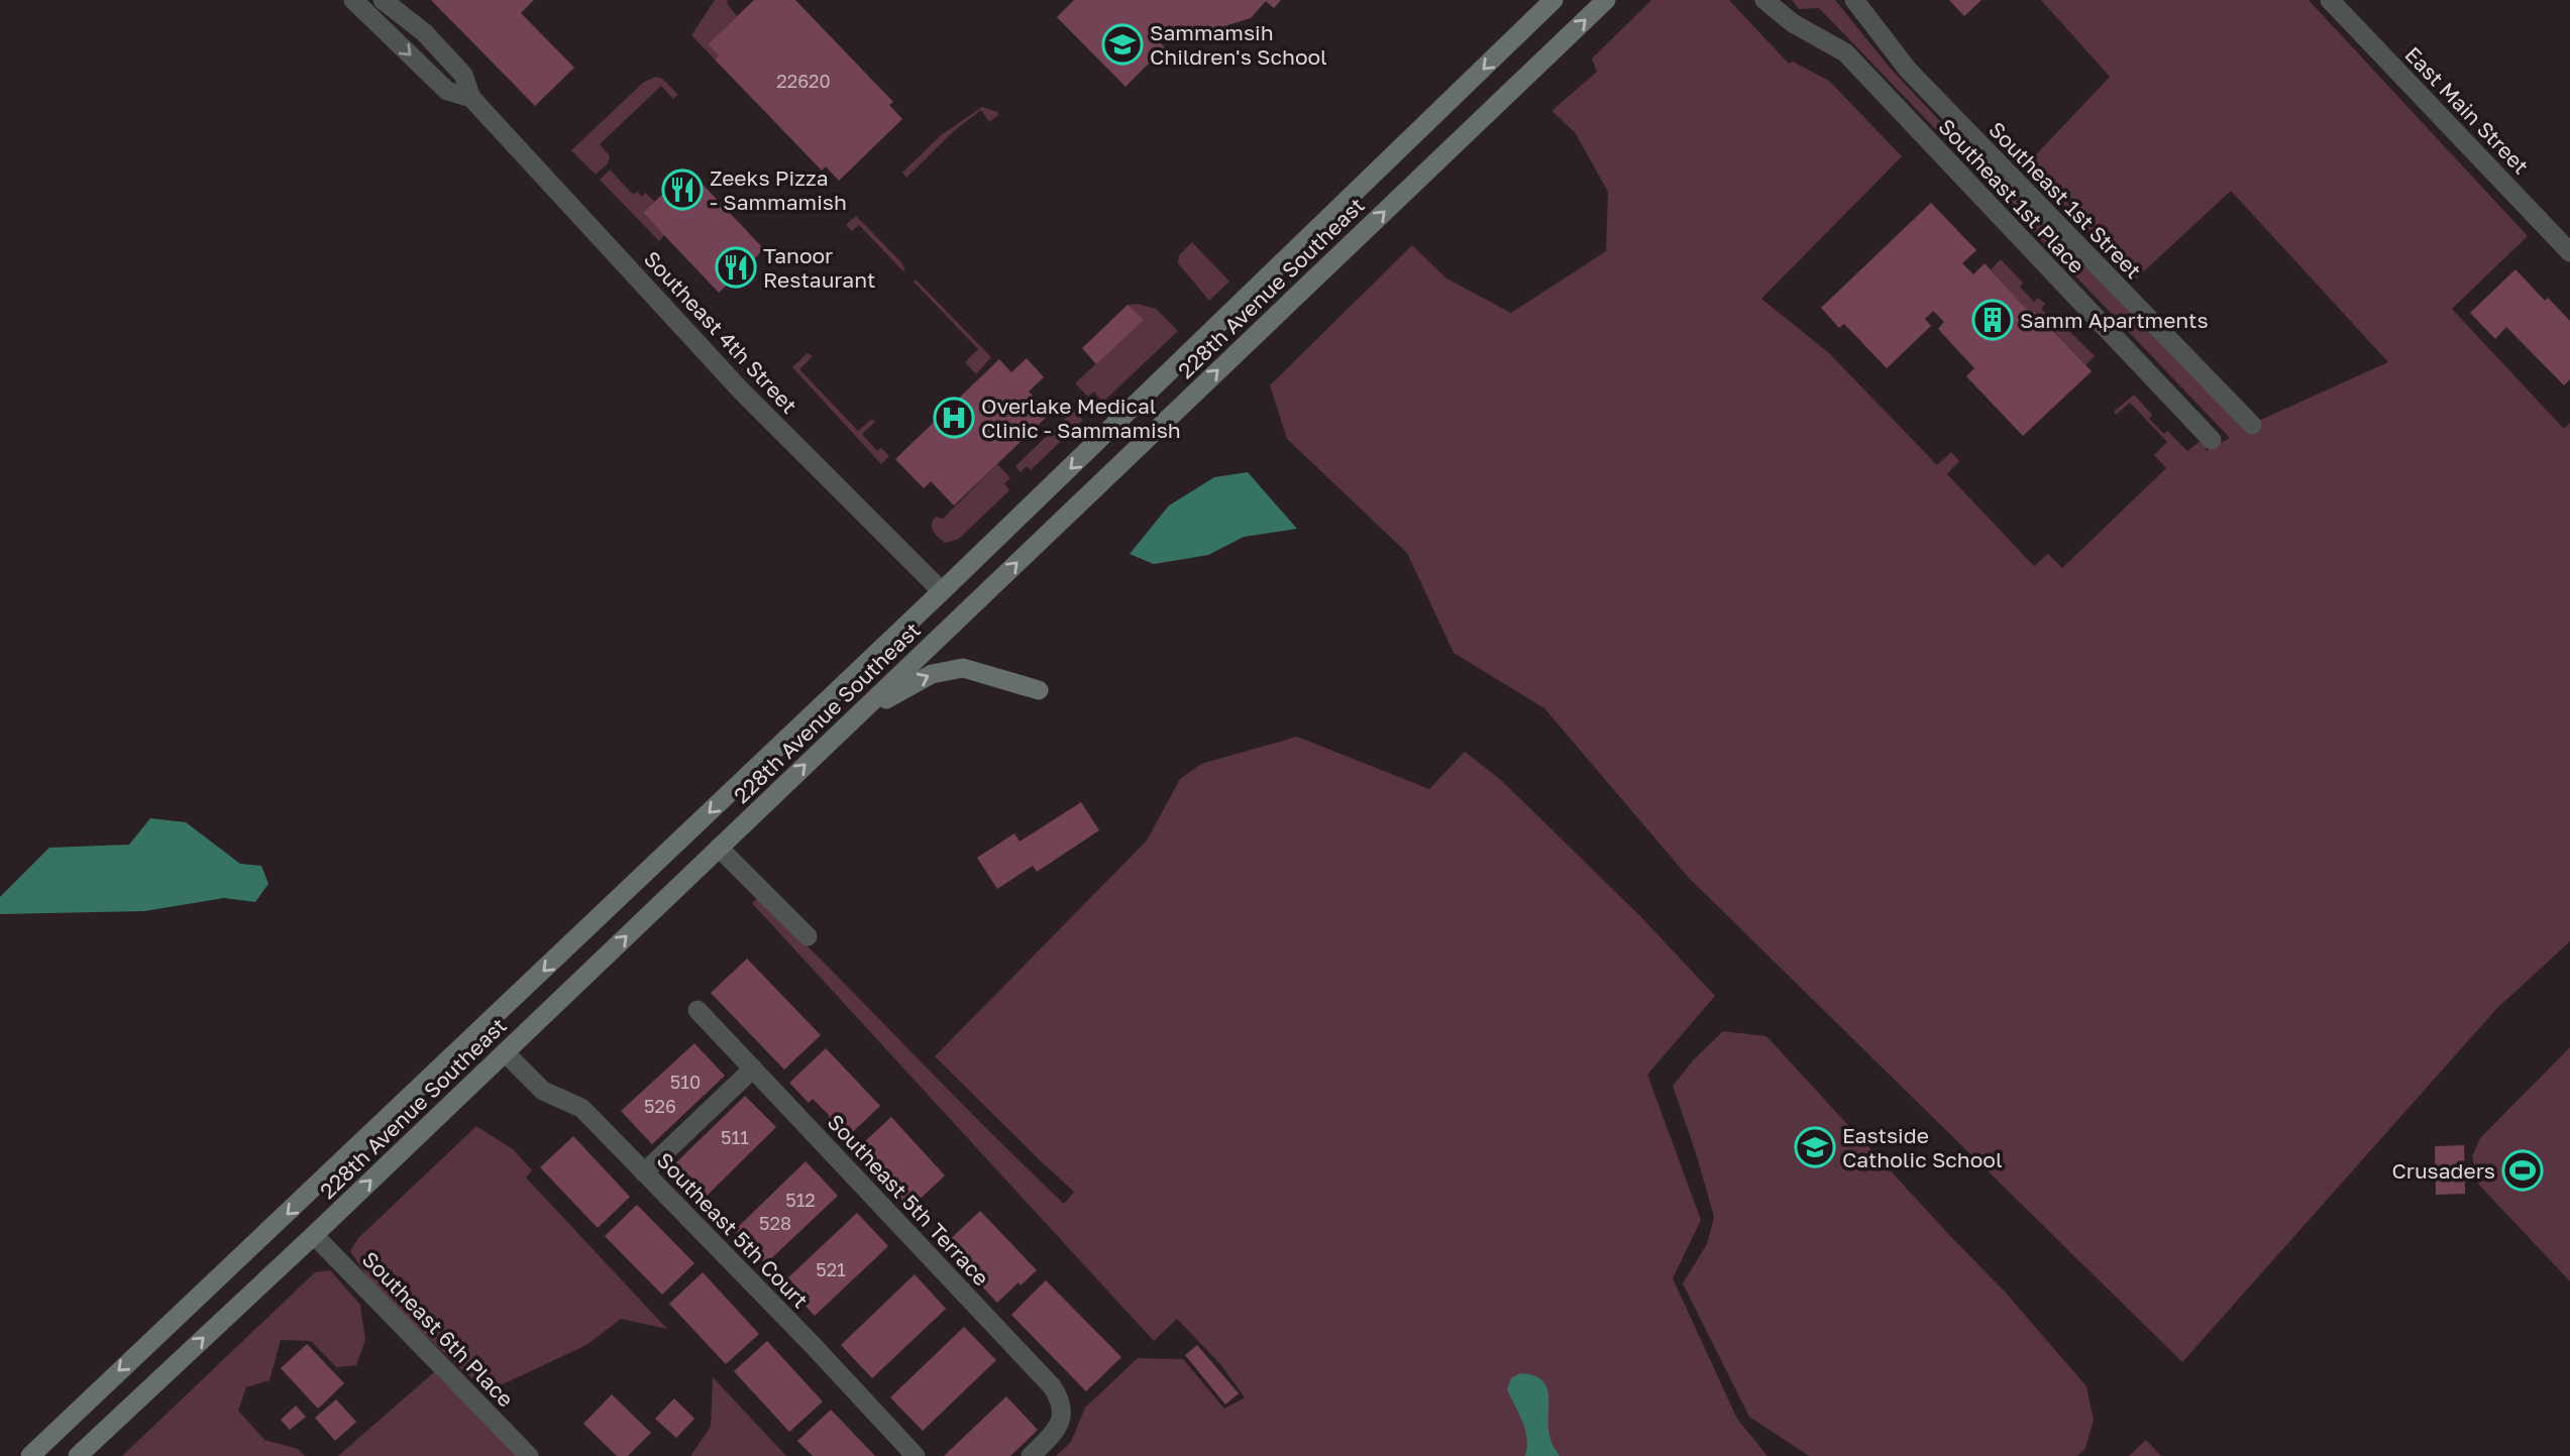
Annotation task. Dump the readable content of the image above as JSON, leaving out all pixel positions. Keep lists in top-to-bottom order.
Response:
{
  "streets": {
    "main road": ["228th Avenue Southeast"],
    "street": [
      "East Main Street",
      "Southeast 1st Place",
      "Southeast 1st Street",
      "Southeast 4th Street",
      "Southeast 5th Terrace",
      "Southeast 5th Court",
      "Southeast 6th Place"
    ]
  },
  "crossings": [
    ["228th Avenue Southeast", "Southeast 4th Street"],
    ["228th Avenue Southeast", "Southeast 5th Court"],
    ["228th Avenue Southeast", "Southeast 6th Place"]
  ],
  "places": {
    "school or university": ["Sammamsih Children's School", "Eastside Catholic School"],
    "restaurant": ["Zeeks Pizza - Sammamish", "Tanoor Restaurant"],
    "building": ["Samm Apartments"],
    "hospital": ["Overlake Medical Clinic - Sammamish"],
    "sports": ["Crusaders"]
  },
  "house_numbers": [
    "22620",
    "510",
    "526",
    "511",
    "512",
    "528",
    "521"
  ]
}
